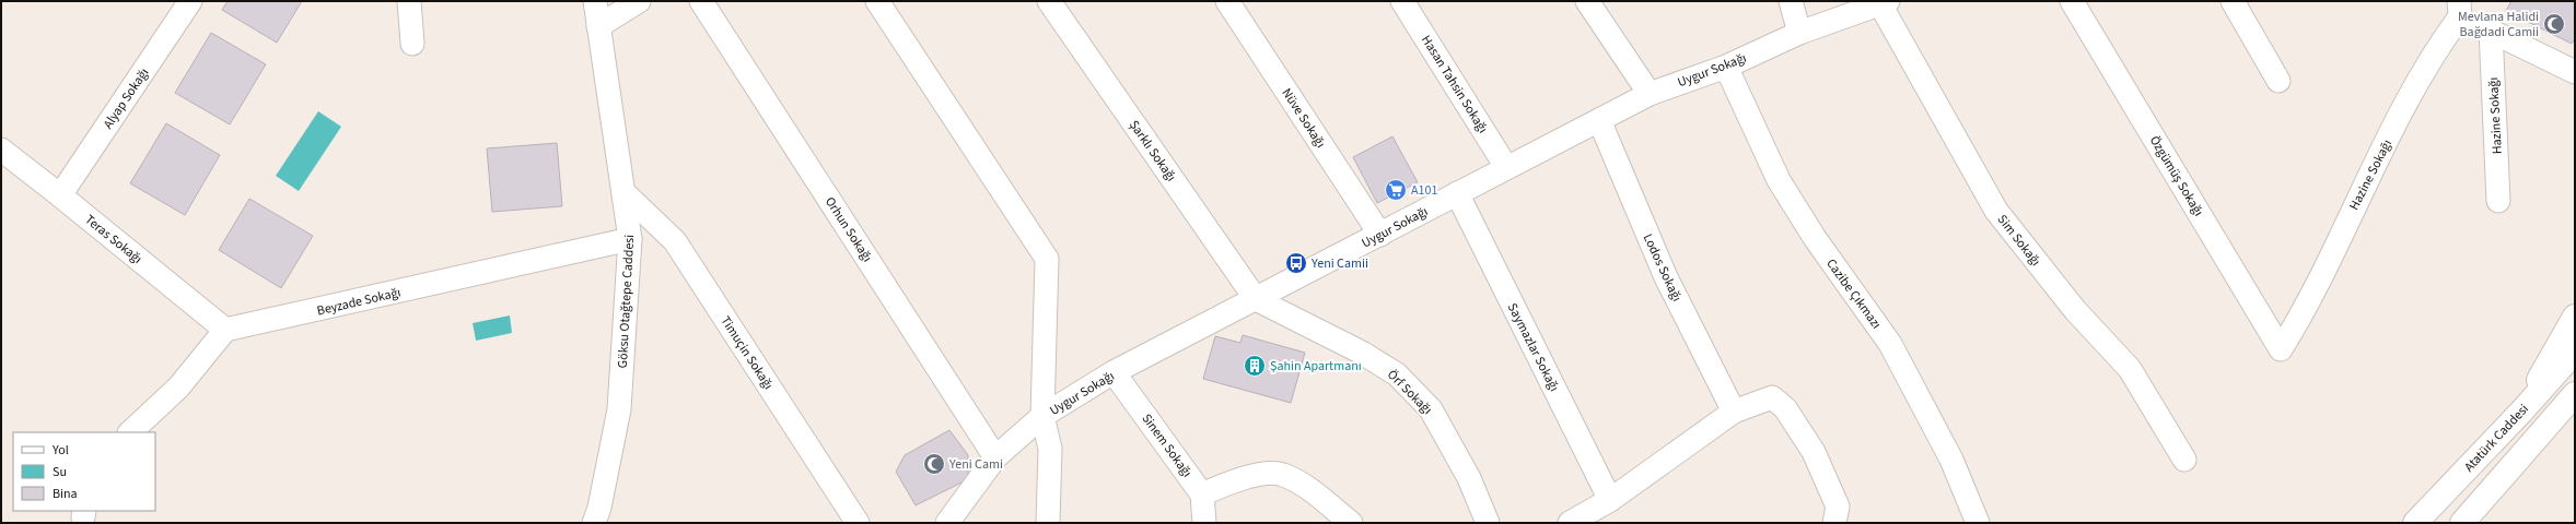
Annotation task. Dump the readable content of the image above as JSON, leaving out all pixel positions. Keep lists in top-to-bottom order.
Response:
{
  "streets": {
    "main road": ["Atatürk Caddesi"],
    "street": [
      "Uygur Sokağı",
      "Hasan Tahsin Sokağı",
      "Alyap Sokağı",
      "Hazine Sokağı",
      "Nüve Sokağı",
      "Şarklı Sokağı",
      "Hazine Sokaḡı",
      "Özgümüş Sokağı",
      "Orhun Sokağı",
      "Teras Sokağı",
      "Sim Sokağı",
      "Lodos Sokağı",
      "Cazibe Çıkmazı",
      "Beyzade Sokağı",
      "Göksu Otağtepe Caddesi",
      "Saymazlar Sokağı",
      "Timuçin Sokağı",
      "Örf Sokağı",
      "Sinem Sokağı"
    ]
  },
  "crossings": [
    ["Uygur Sokağı", "Hasan Tahsin Sokağı"],
    ["Uygur Sokağı", "Nüve Sokağı"],
    ["Uygur Sokağı", "Şarklı Sokağı"],
    ["Uygur Sokağı", "Orhun Sokağı"],
    ["Uygur Sokağı", "Sim Sokağı"],
    ["Uygur Sokağı", "Lodos Sokağı"],
    ["Uygur Sokağı", "Cazibe Çıkmazı"],
    ["Uygur Sokağı", "Saymazlar Sokağı"],
    ["Uygur Sokağı", "Örf Sokağı"],
    ["Uygur Sokağı", "Sinem Sokağı"],
    ["Alyap Sokağı", "Teras Sokağı"],
    ["Şarklı Sokağı", "Örf Sokağı"],
    ["Hazine Sokaḡı", "Özgümüş Sokağı"],
    ["Teras Sokağı", "Beyzade Sokağı"],
    ["Beyzade Sokağı", "Göksu Otağtepe Caddesi"],
    ["Göksu Otağtepe Caddesi", "Timuçin Sokağı"]
  ],
  "places": {
    "mosque": ["Mevlana Halidi Bağdadi Camii", "Yeni Cami"],
    "supermarket": ["A101"],
    "bus stop": ["Yeni Camii"],
    "building": ["Şahin Apartmanı"]
  },
  "legend": ["Yol", "Su", "Bina"]
}
